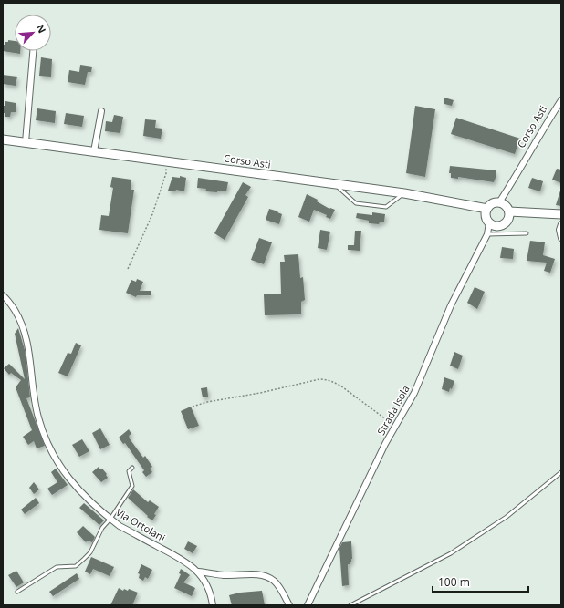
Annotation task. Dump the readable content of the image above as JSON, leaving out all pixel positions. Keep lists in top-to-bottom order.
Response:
{
  "streets": {
    "main road": ["Corso Asti"],
    "street": ["Strada Isola", "Via Ortolani"]
  },
  "crossings": [
    ["Corso Asti", "Strada Isola"]
  ],
  "scale_bar": "100 m",
  "north": "top right"
}
